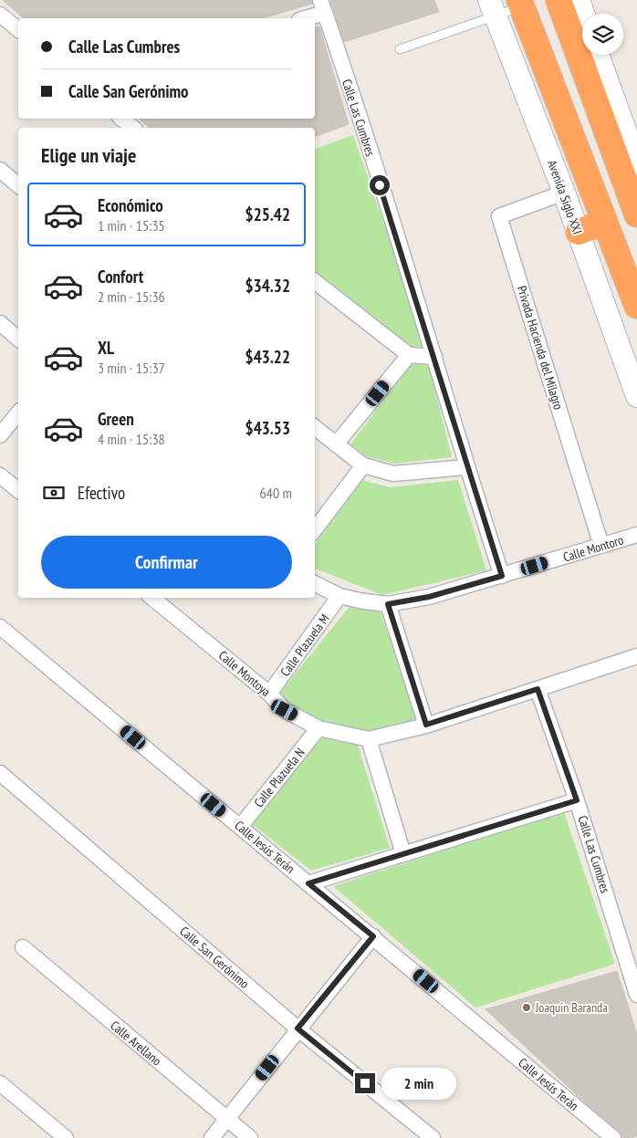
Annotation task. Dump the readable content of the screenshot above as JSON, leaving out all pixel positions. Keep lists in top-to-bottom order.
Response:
{
  "streets": {
    "street": [
      "Calle Las Cumbres",
      "Avenida Siglo XXI",
      "Privada Hacienda del Milagro",
      "Calle Montoro",
      "Calle Plazuela M",
      "Calle Montoya",
      "Calle Plazuela N",
      "Calle Jesús Terán",
      "Calle San Gerónimo",
      "Calle Arellano"
    ]
  },
  "crossings": [
    ["Calle Las Cumbres", "Calle Montoro"],
    ["Calle Las Cumbres", "Calle Montoya"],
    ["Avenida Siglo XXI", "Privada Hacienda del Milagro"],
    ["Privada Hacienda del Milagro", "Calle Montoro"],
    ["Calle Montoro", "Calle Plazuela M"],
    ["Calle Plazuela M", "Calle Montoya"],
    ["Calle Montoya", "Calle Plazuela N"],
    ["Calle Plazuela N", "Calle Jesús Terán"]
  ],
  "places": ["Joaquin Baranda"],
  "page": {
    "banner": ["Calle Las Cumbres", "Calle San Gerónimo"],
    "heading": "Elige un viaje",
    "list": [
      {
        "name": "Económico",
        "note": "1 min · 15:35",
        "value": "$25.42"
      },
      {
        "name": "Confort",
        "note": "2 min · 15:36",
        "value": "$34.32"
      },
      {
        "name": "XL",
        "note": "3 min · 15:37",
        "value": "$43.22"
      },
      {
        "name": "Green",
        "note": "4 min · 15:38",
        "value": "$43.53"
      }
    ],
    "pay": ["Efectivo", "640 m"],
    "buttons": "Confirmar",
    "bubble": "2 min"
  }
}
